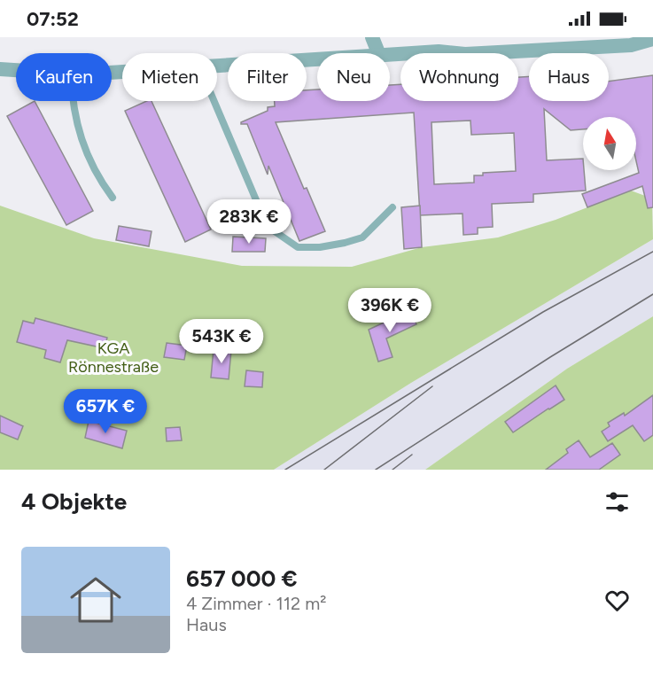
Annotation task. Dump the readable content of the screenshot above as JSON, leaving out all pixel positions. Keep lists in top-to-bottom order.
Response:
{
  "parks": ["KGA Rönnestraße"],
  "north": "top",
  "page": {
    "status": "07:52",
    "chip": [
      "Kaufen",
      "Mieten",
      "Filter",
      "Neu",
      "Wohnung",
      "Haus"
    ],
    "price": [
      "283K €",
      "396K €",
      "543K €",
      "657K €"
    ],
    "heading": "4 Objekte",
    "list": [
      {
        "name": "657 000 €",
        "note": "4 Zimmer · 112 m² · Haus"
      }
    ]
  }
}
